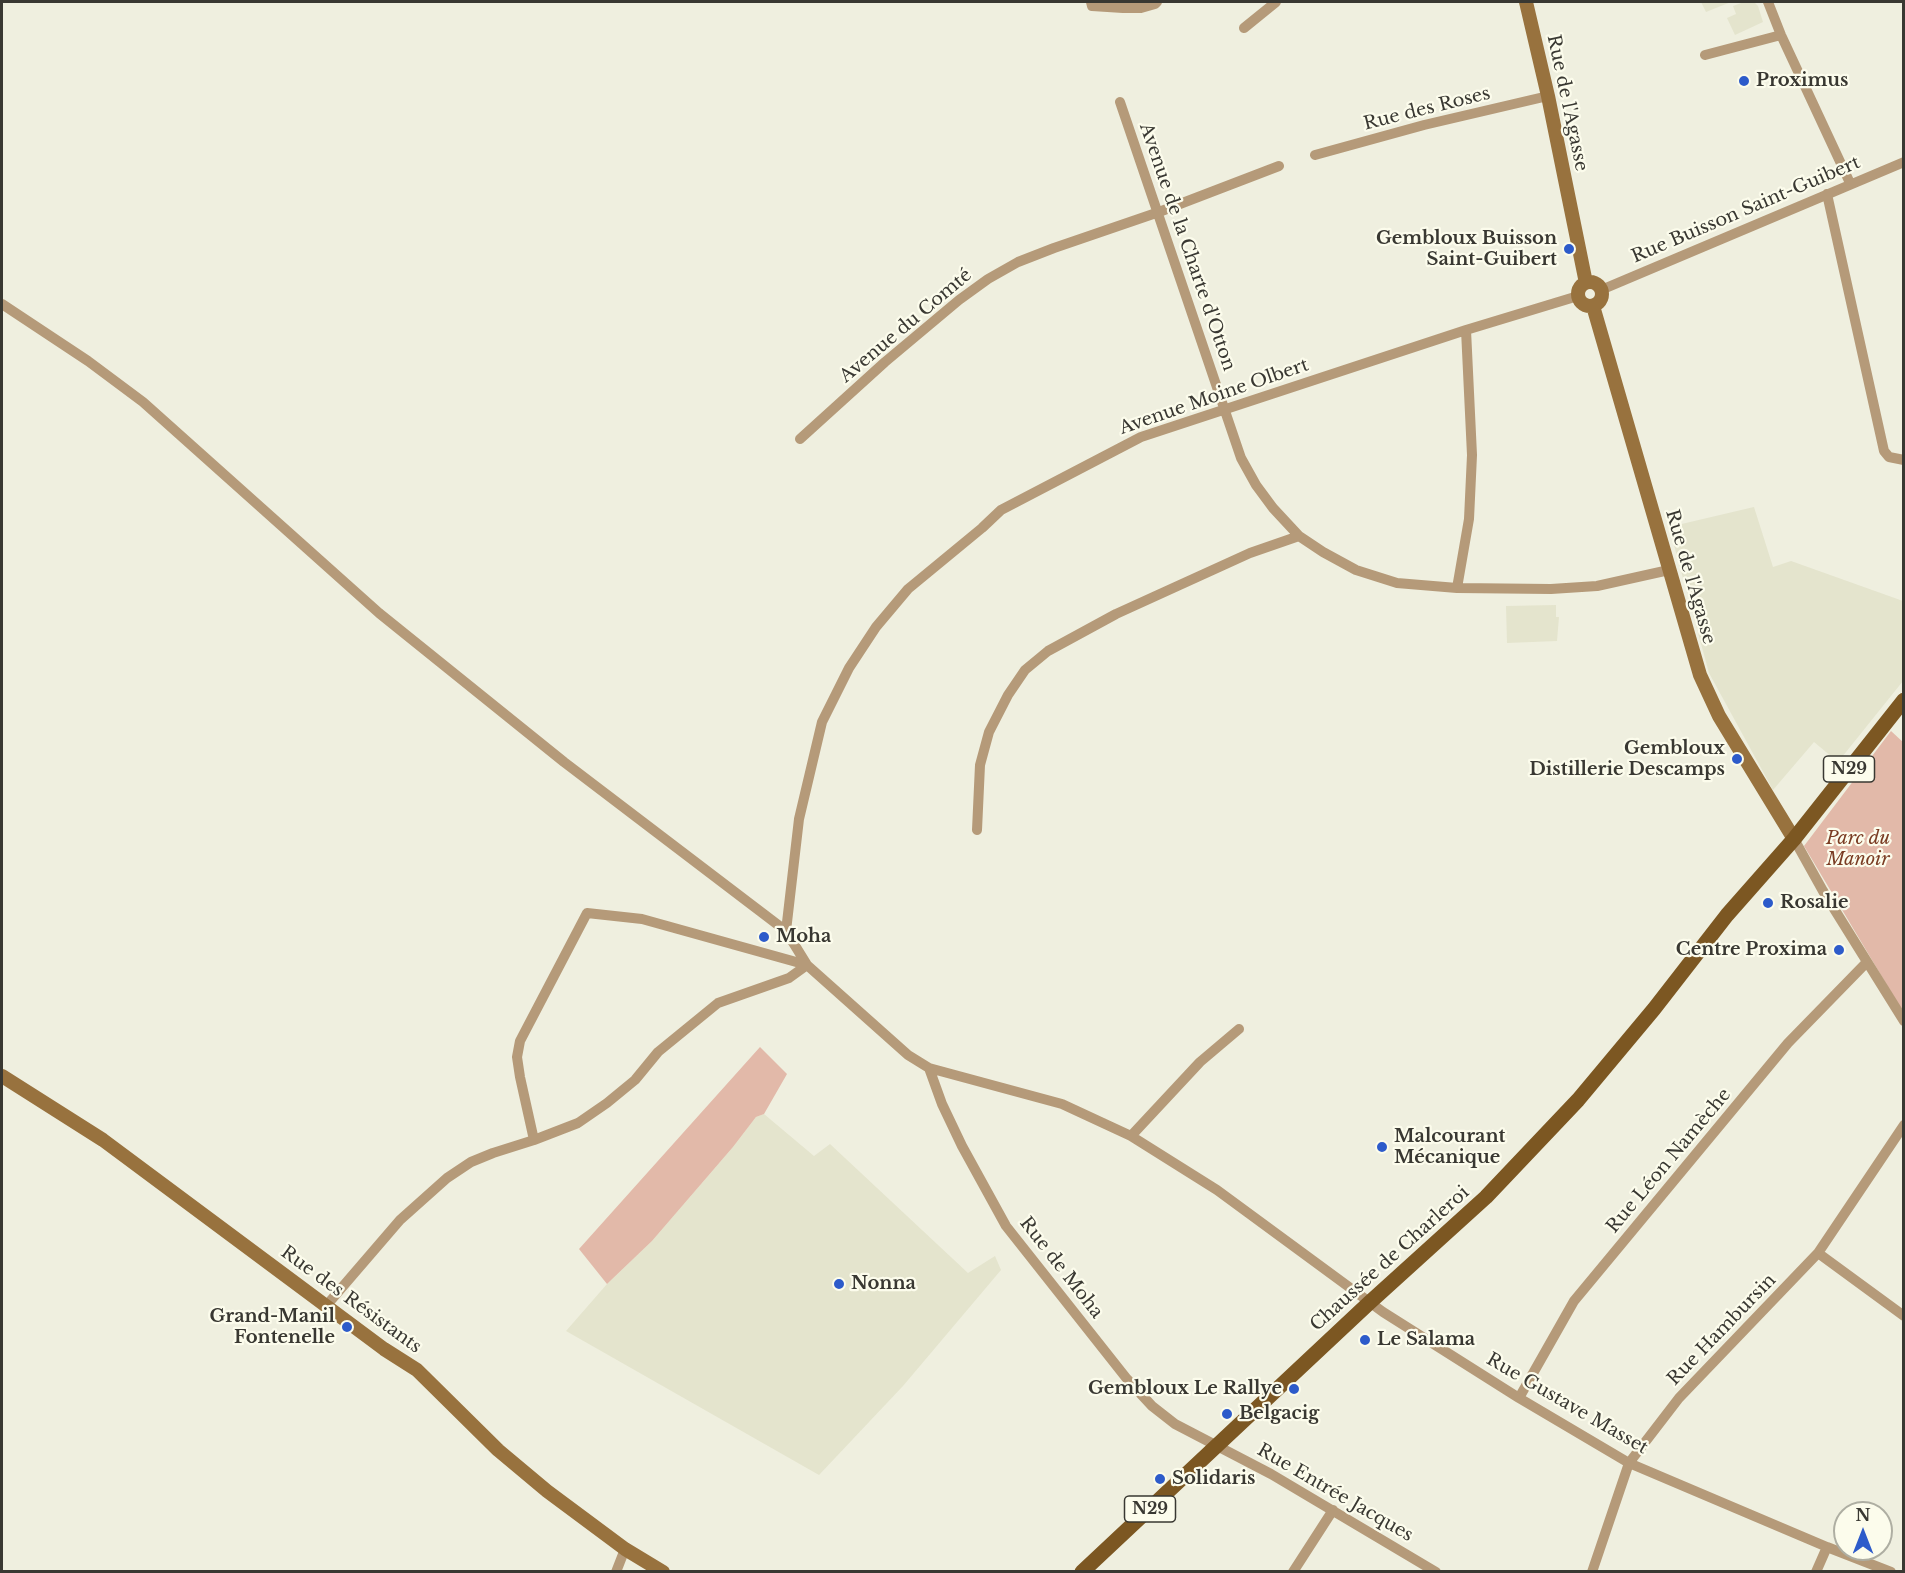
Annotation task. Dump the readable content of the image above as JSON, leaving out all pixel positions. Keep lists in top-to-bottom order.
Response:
{
  "streets": {
    "main road": ["N29", "Chaussée de Charleroi"],
    "street": [
      "Rue de l'Agasse",
      "Rue des Roses",
      "Rue Buisson Saint-Guibert",
      "Avenue de la Charte d'Otton",
      "Avenue du Comté",
      "Avenue Moine Olbert",
      "Rue Léon Namèche",
      "Rue de Moha",
      "Rue des Résistants",
      "Rue Hambursin",
      "Rue Gustave Masset",
      "Rue Entrée Jacques"
    ]
  },
  "crossings": [
    ["Rue de l'Agasse", "Rue des Roses"],
    ["Rue de l'Agasse", "Rue Buisson Saint-Guibert"],
    ["Rue de l'Agasse", "Avenue de la Charte d'Otton"],
    ["Rue de l'Agasse", "Avenue Moine Olbert"],
    ["Rue de l'Agasse", "Chaussée de Charleroi"],
    ["Rue Buisson Saint-Guibert", "Avenue Moine Olbert"],
    ["Avenue de la Charte d'Otton", "Avenue du Comté"],
    ["Avenue de la Charte d'Otton", "Avenue Moine Olbert"],
    ["Rue Léon Namèche", "Rue Gustave Masset"],
    ["Chaussée de Charleroi", "Rue de Moha"],
    ["Chaussée de Charleroi", "Rue Gustave Masset"],
    ["Chaussée de Charleroi", "Rue Entrée Jacques"],
    ["Rue de Moha", "Rue Gustave Masset"],
    ["Rue de Moha", "Rue Entrée Jacques"],
    ["Rue Hambursin", "Rue Gustave Masset"]
  ],
  "parks": ["Parc du Manoir"],
  "places": [
    "Proximus",
    "Gembloux Buisson Saint-Guibert",
    "Gembloux Distillerie Descamps",
    "Rosalie",
    "Moha",
    "Centre Proxima",
    "Malcourant Mécanique",
    "Nonna",
    "Grand-Manil Fontenelle",
    "Le Salama",
    "Gembloux Le Rallye",
    "Belgacig",
    "Solidaris"
  ],
  "north": "top"
}
